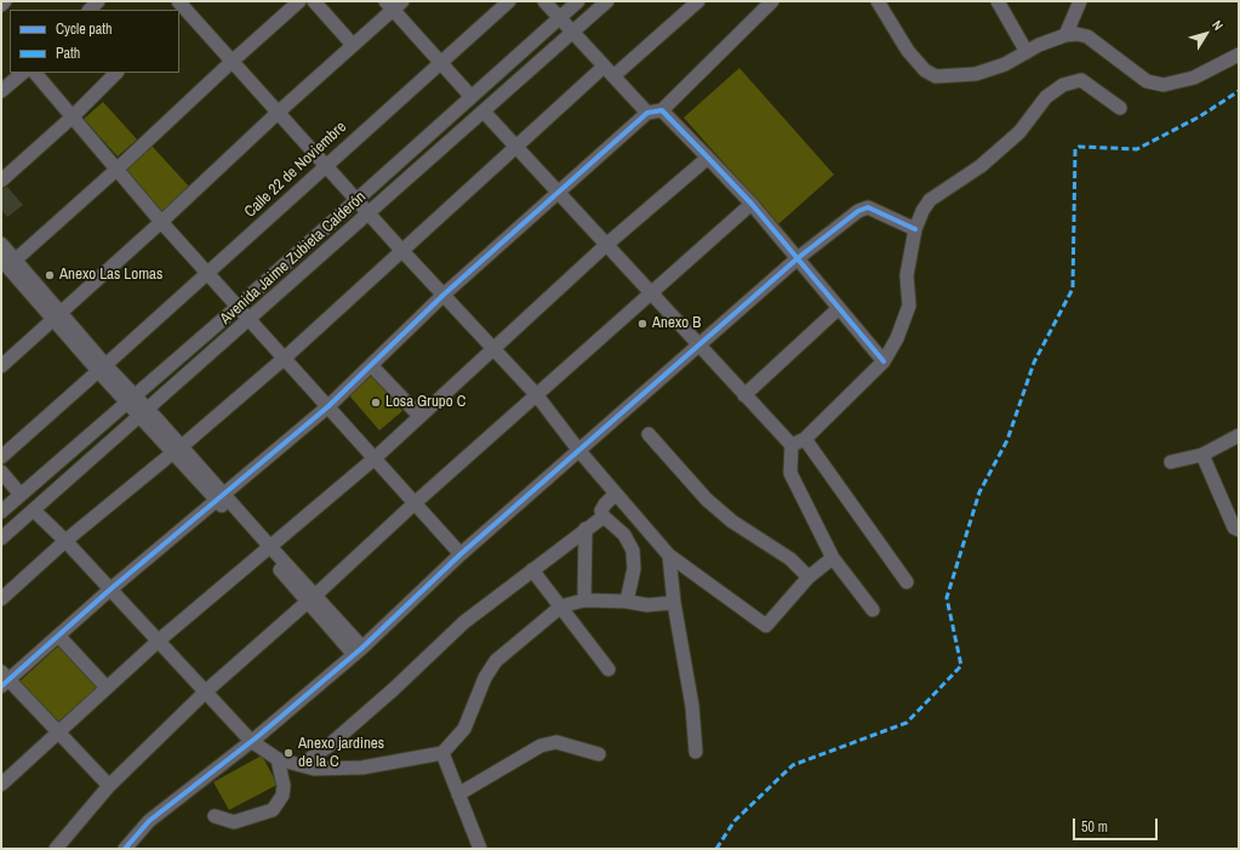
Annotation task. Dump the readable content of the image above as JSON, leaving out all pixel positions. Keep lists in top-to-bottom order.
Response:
{
  "streets": {
    "street": ["Calle 22 de Noviembre", "Avenida Jaime Zubieta Calderón"]
  },
  "places": [
    "Anexo Las Lomas",
    "Anexo B",
    "Losa Grupo C",
    "Anexo jardines de la C"
  ],
  "legend": ["Cycle path", "Path"],
  "scale_bar": "50 m",
  "north": "top right"
}
